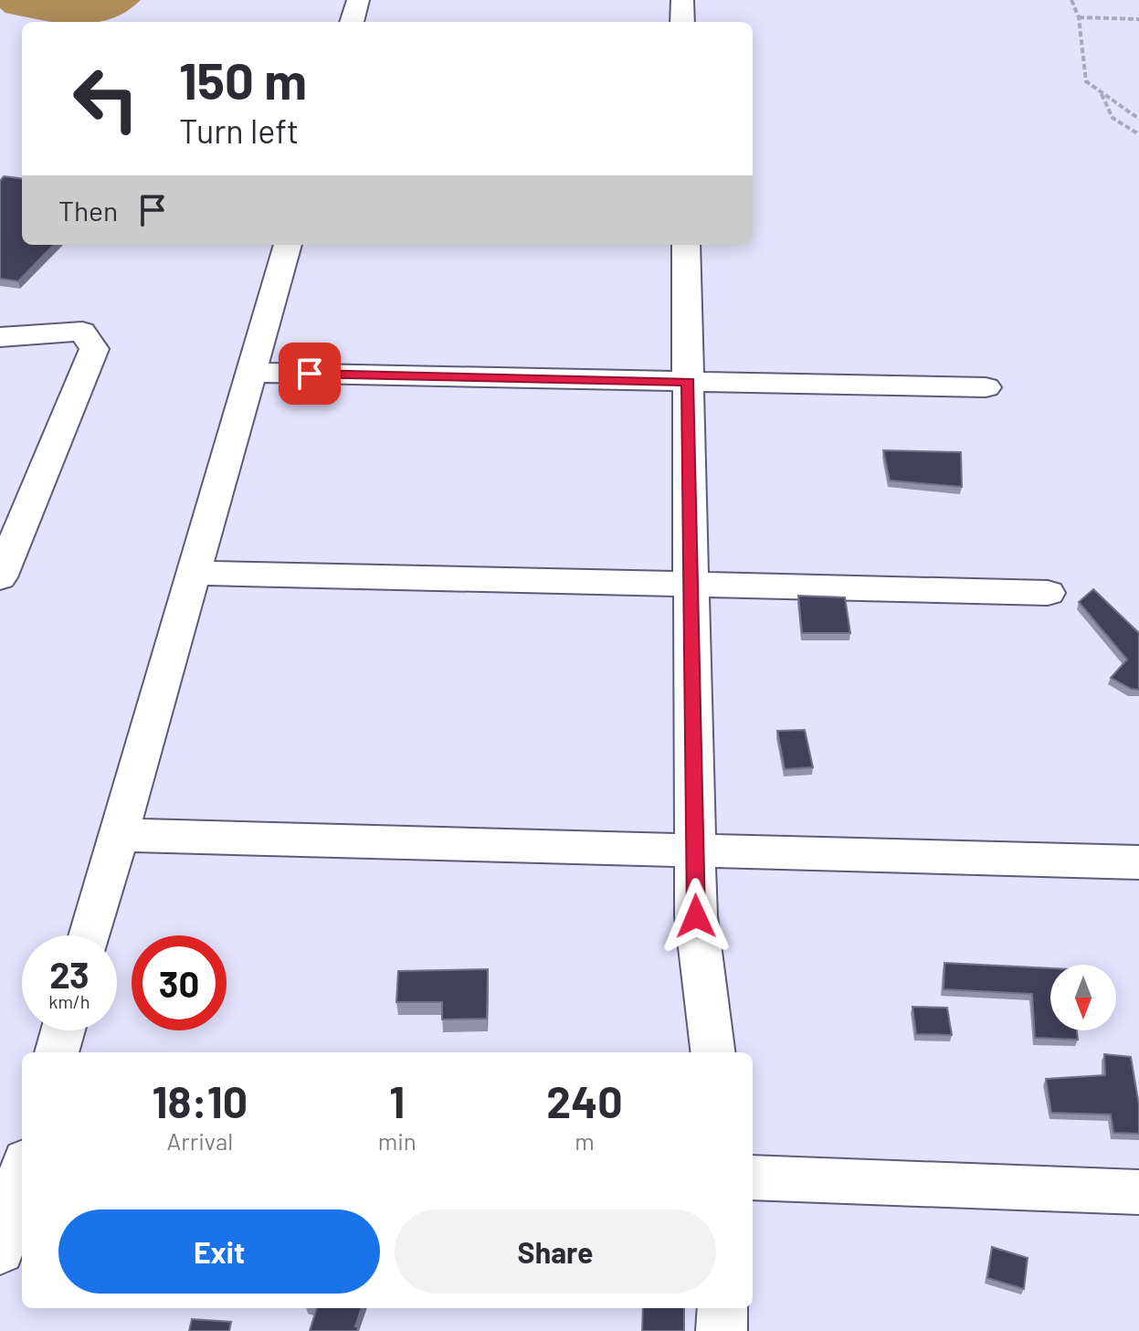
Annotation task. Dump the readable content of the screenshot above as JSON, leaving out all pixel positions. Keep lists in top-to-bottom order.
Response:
{
  "north": "bottom",
  "page": {
    "turn": ["150 m", "Turn left"],
    "then": "Then",
    "speed": "23 km/h",
    "limit": "30",
    "eta": [
      "18:10",
      "Arrival",
      "1",
      "min",
      "240",
      "m"
    ],
    "buttons": ["Exit", "Share"]
  }
}
